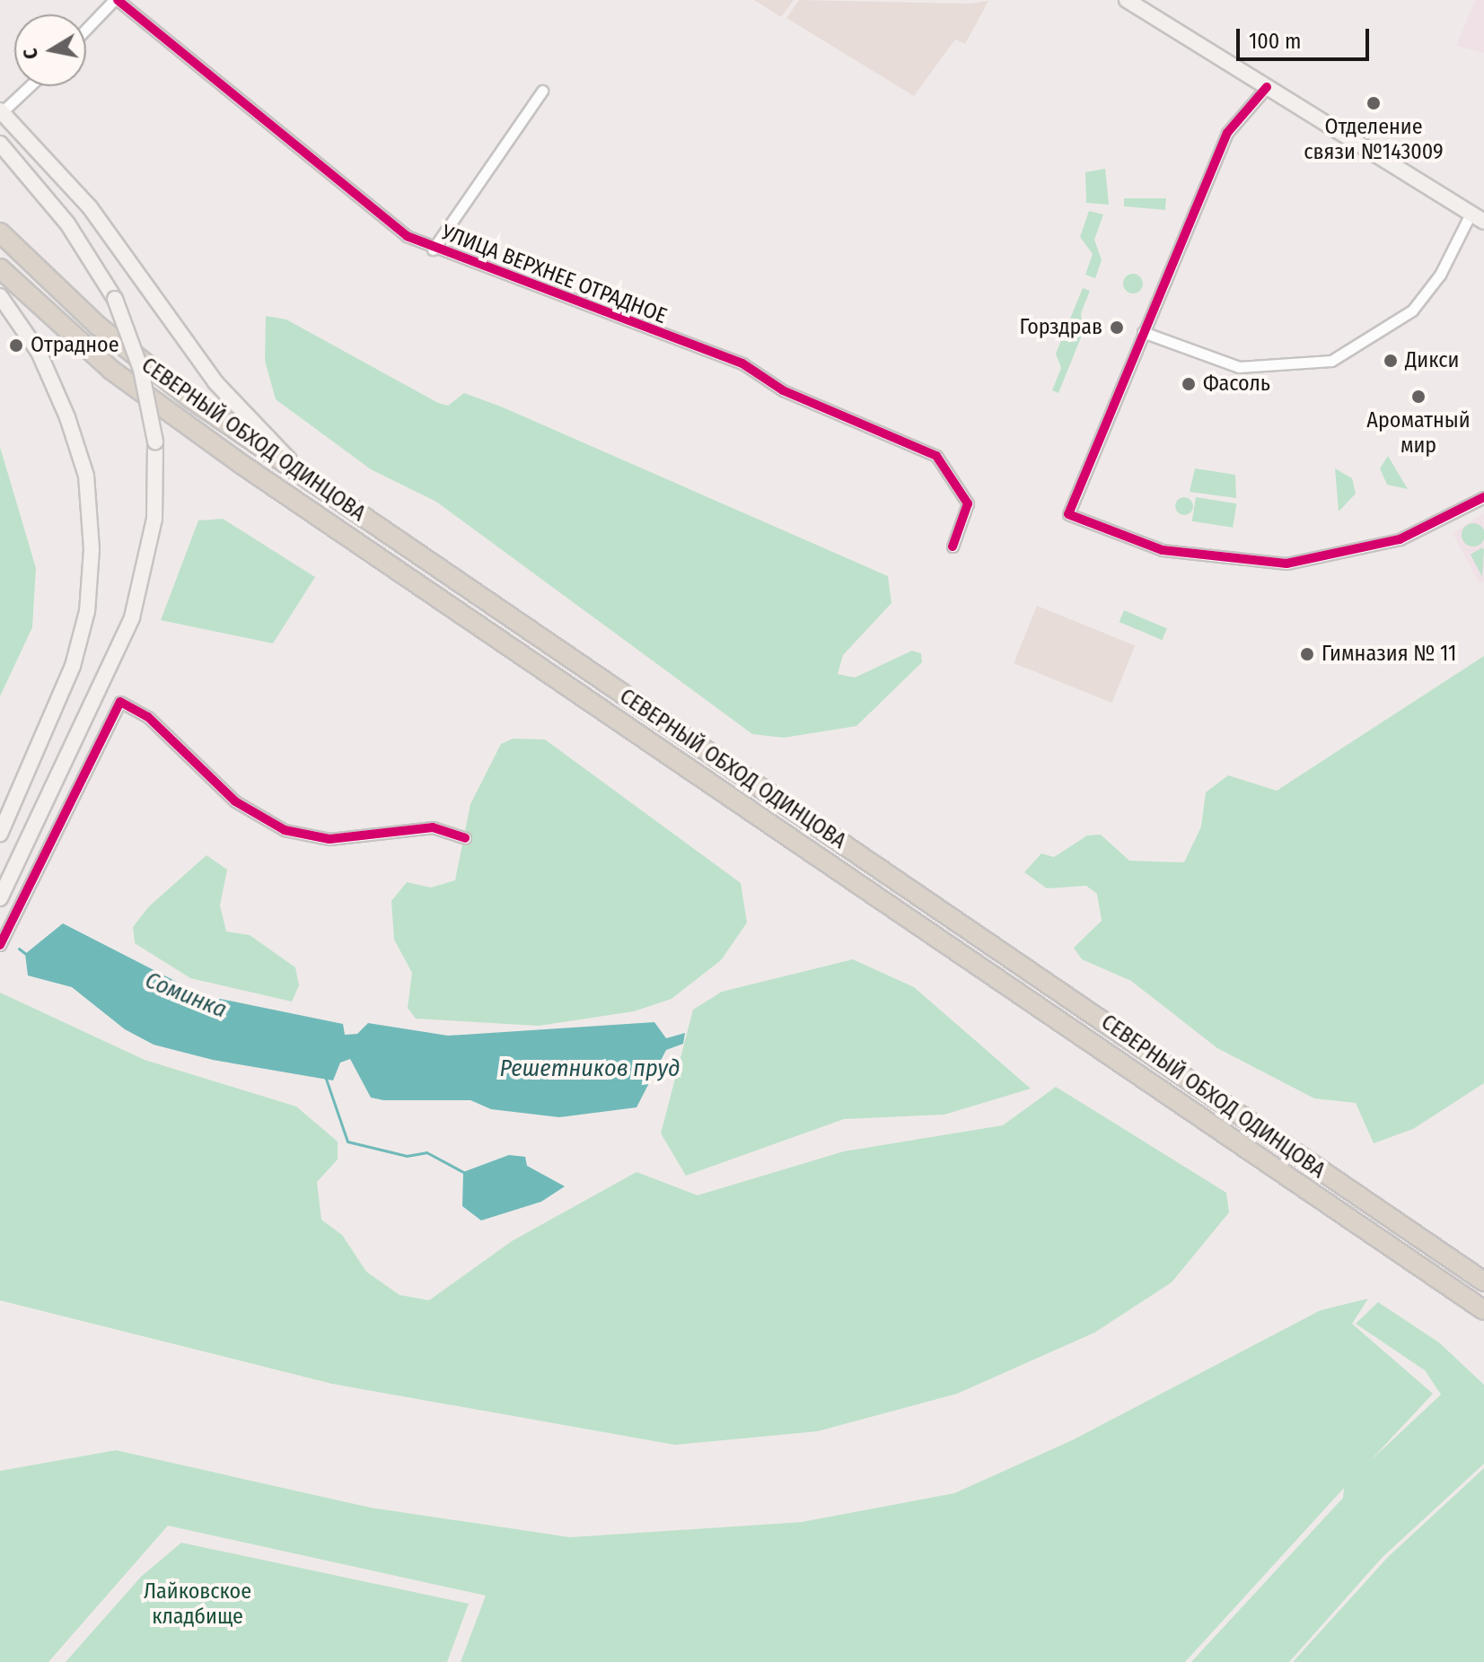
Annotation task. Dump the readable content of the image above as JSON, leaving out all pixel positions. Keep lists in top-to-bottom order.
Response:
{
  "streets": {
    "highway": ["СЕВЕРНЫЙ ОБХОД ОДИНЦОВА"],
    "street": ["УЛИЦА ВЕРХНЕЕ ОТРАДНОЕ"]
  },
  "water": ["Соминка", "Решетников пруд"],
  "parks": ["Лайковское кладбище"],
  "places": [
    "Отделение связи №143009",
    "Горздрав",
    "Отрадное",
    "Дикси",
    "Фасоль",
    "Ароматный мир",
    "Гимназия № 11"
  ],
  "scale_bar": "100 m",
  "north": "left"
}
